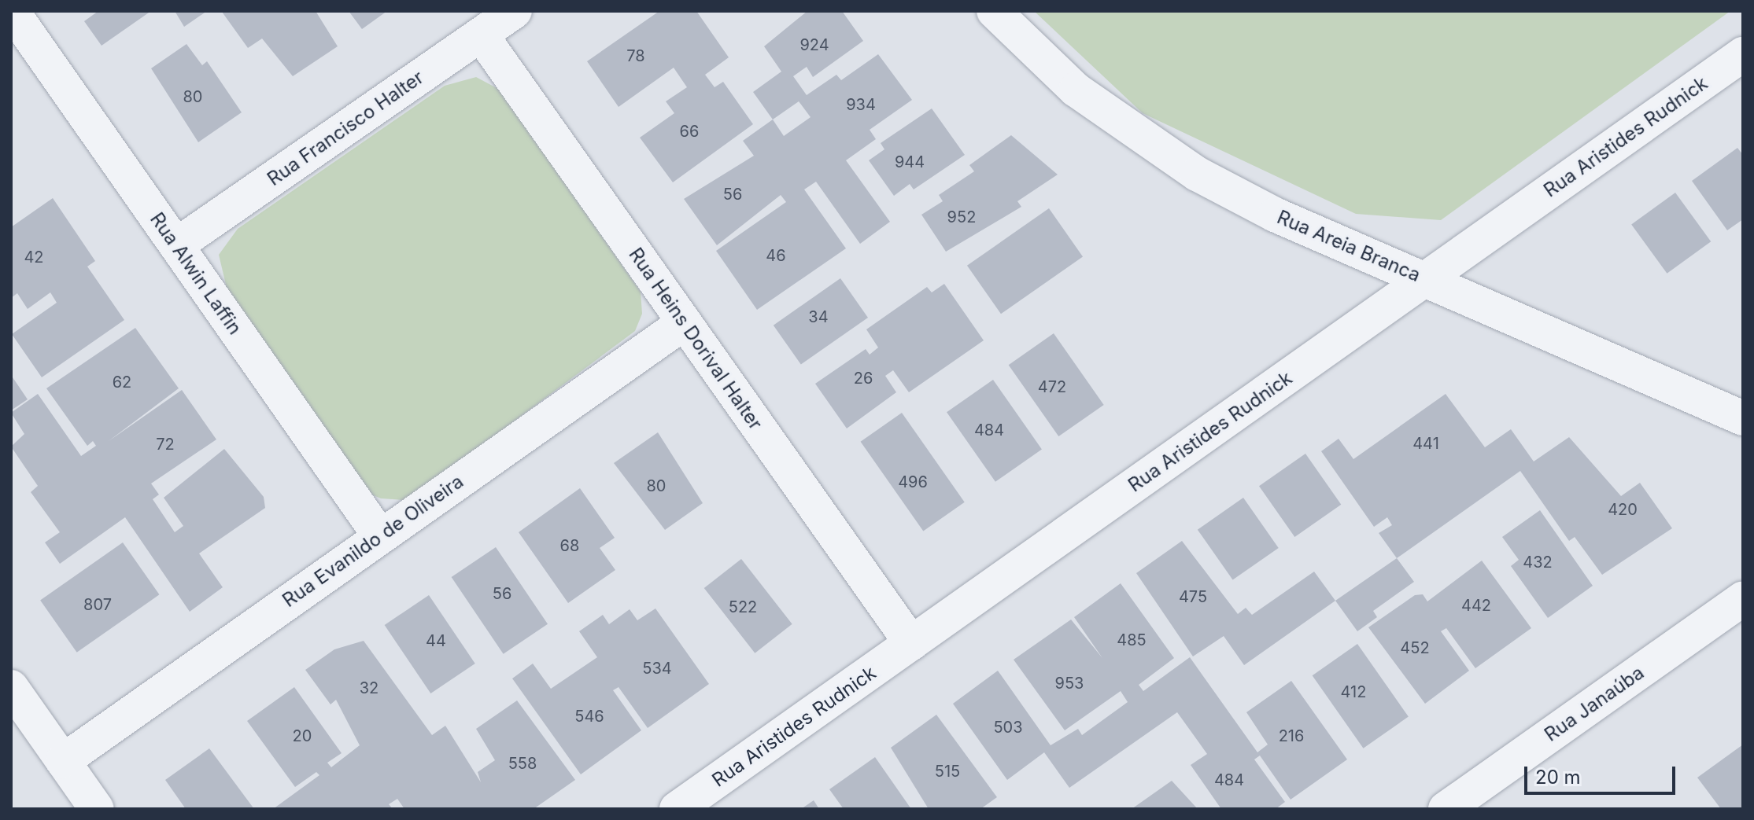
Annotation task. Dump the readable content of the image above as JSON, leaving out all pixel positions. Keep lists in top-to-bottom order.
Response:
{
  "streets": {
    "street": [
      "Rua Francisco Halter",
      "Rua Aristides Rudnick",
      "Rua Areia Branca",
      "Rua Alwin Laffin",
      "Rua Heins Dorival Halter",
      "Rua Evanildo de Oliveira",
      "Rua Janaúba"
    ]
  },
  "crossings": [
    ["Rua Francisco Halter", "Rua Alwin Laffin"],
    ["Rua Francisco Halter", "Rua Heins Dorival Halter"],
    ["Rua Aristides Rudnick", "Rua Areia Branca"],
    ["Rua Aristides Rudnick", "Rua Heins Dorival Halter"],
    ["Rua Alwin Laffin", "Rua Evanildo de Oliveira"],
    ["Rua Heins Dorival Halter", "Rua Evanildo de Oliveira"]
  ],
  "house_numbers": [
    "924",
    "78",
    "80",
    "934",
    "66",
    "944",
    "56",
    "952",
    "46",
    "42",
    "34",
    "26",
    "62",
    "472",
    "484",
    "441",
    "72",
    "496",
    "80",
    "420",
    "68",
    "432",
    "56",
    "475",
    "807",
    "442",
    "522",
    "485",
    "44",
    "452",
    "534",
    "953",
    "32",
    "412",
    "546",
    "503",
    "20",
    "216",
    "558",
    "515",
    "484"
  ],
  "scale_bar": "20 m"
}
